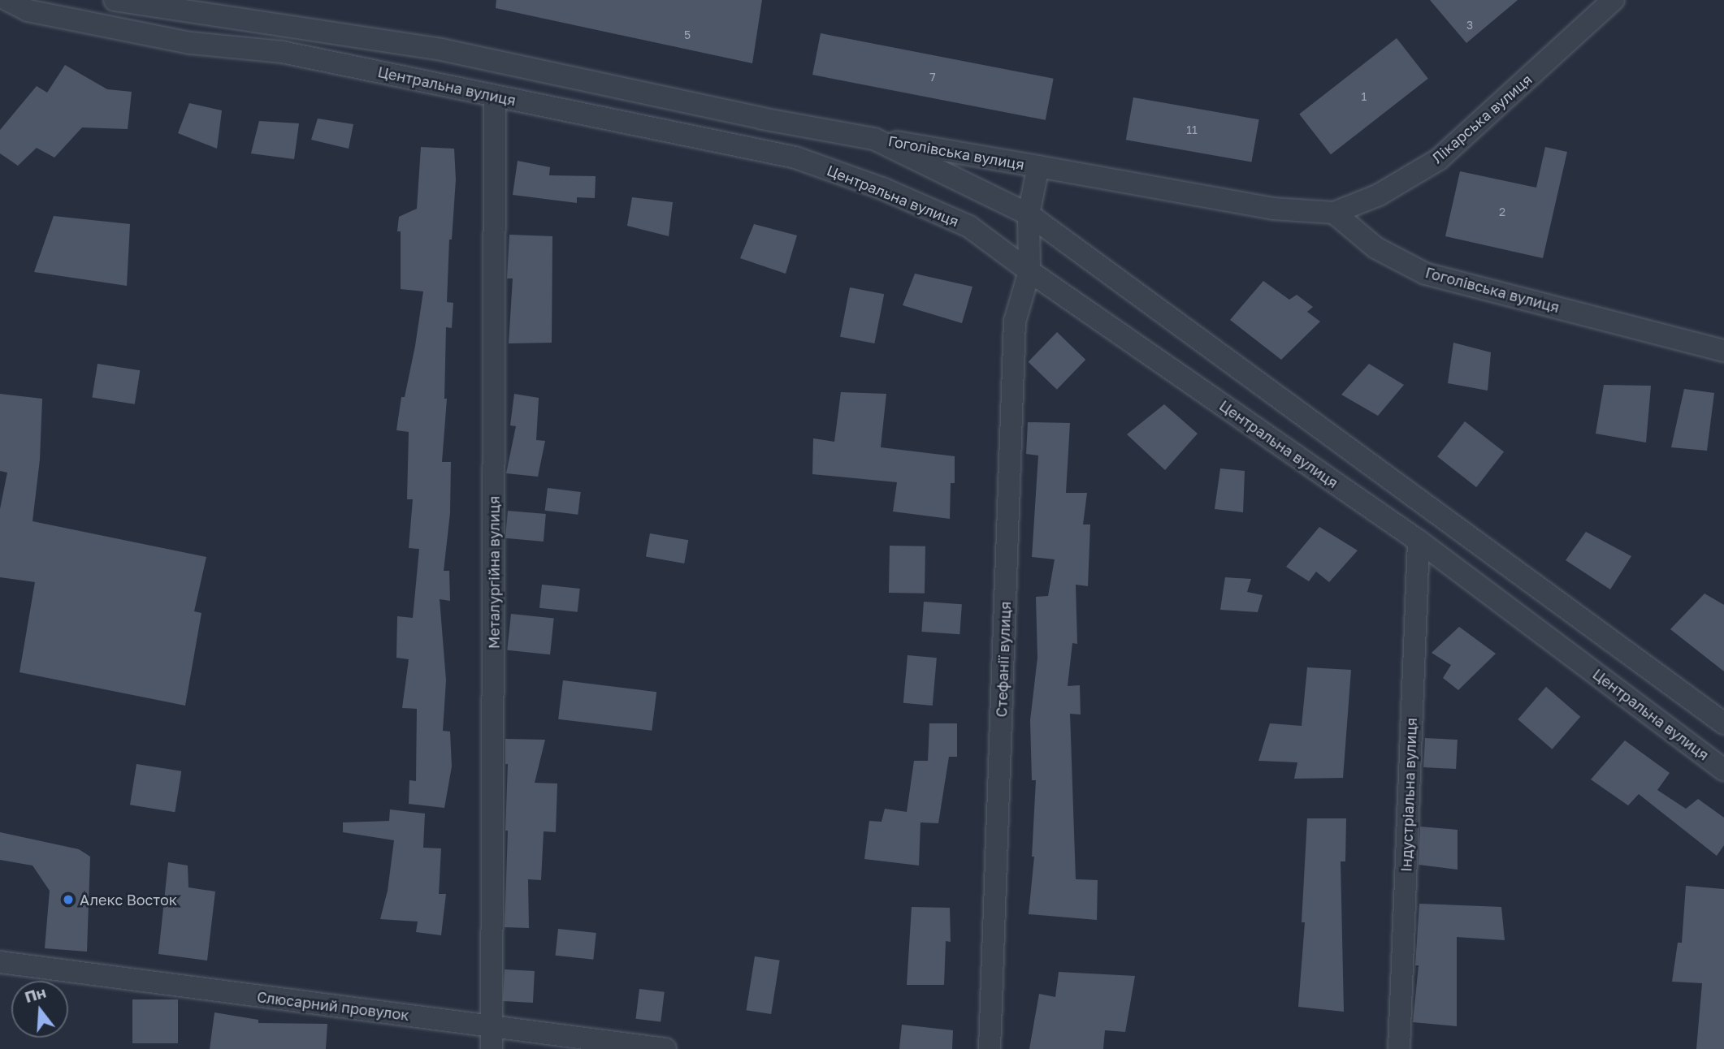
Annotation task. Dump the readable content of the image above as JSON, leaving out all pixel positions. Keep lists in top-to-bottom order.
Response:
{
  "streets": {
    "street": [
      "Центральна вулиця",
      "Лікарська вулиця",
      "Гоголівська вулиця",
      "Металургійна вулиця",
      "Стефанії вулиця",
      "Індустріальна вулиця",
      "Слюсарний провулок"
    ]
  },
  "crossings": [
    ["Центральна вулиця", "Гоголівська вулиця"],
    ["Центральна вулиця", "Металургійна вулиця"],
    ["Центральна вулиця", "Стефанії вулиця"],
    ["Центральна вулиця", "Індустріальна вулиця"],
    ["Лікарська вулиця", "Гоголівська вулиця"],
    ["Гоголівська вулиця", "Стефанії вулиця"],
    ["Металургійна вулиця", "Слюсарний провулок"]
  ],
  "places": ["Алекс Восток"],
  "house_numbers": [
    "3",
    "5",
    "7",
    "1",
    "11",
    "2"
  ],
  "north": "top"
}
